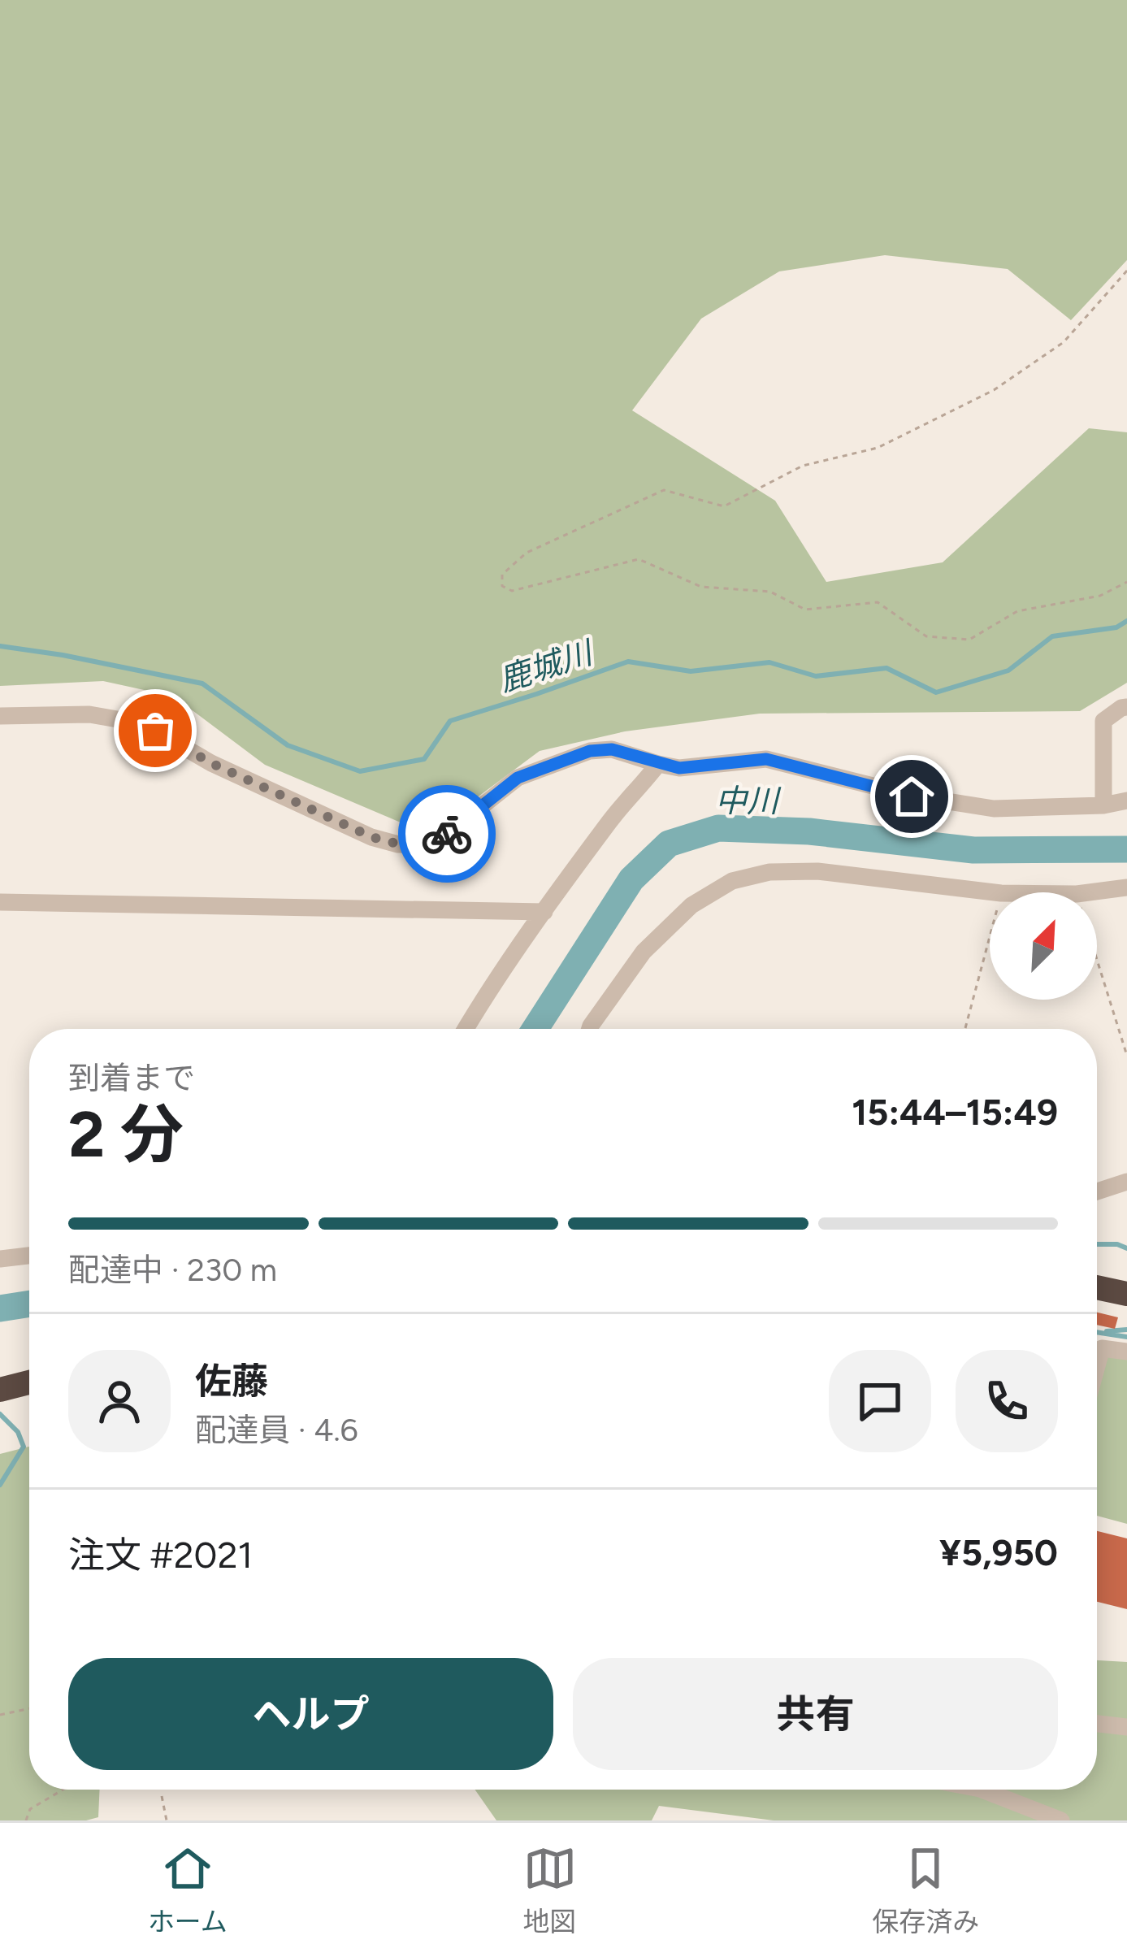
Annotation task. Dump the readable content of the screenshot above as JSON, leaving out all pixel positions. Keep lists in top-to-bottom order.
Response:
{
  "water": ["鹿城川", "中川"],
  "north": "top right",
  "page": {
    "heading": ["2 分", "到着まで", "15:44–15:49"],
    "panel": [
      "佐藤",
      "配達員 · 4.6",
      "注文 #2021",
      "¥5,950"
    ],
    "bar": "配達中 · 230 m",
    "buttons": ["ヘルプ", "共有"],
    "tabs": ["ホーム", "地図", "保存済み"]
  }
}
